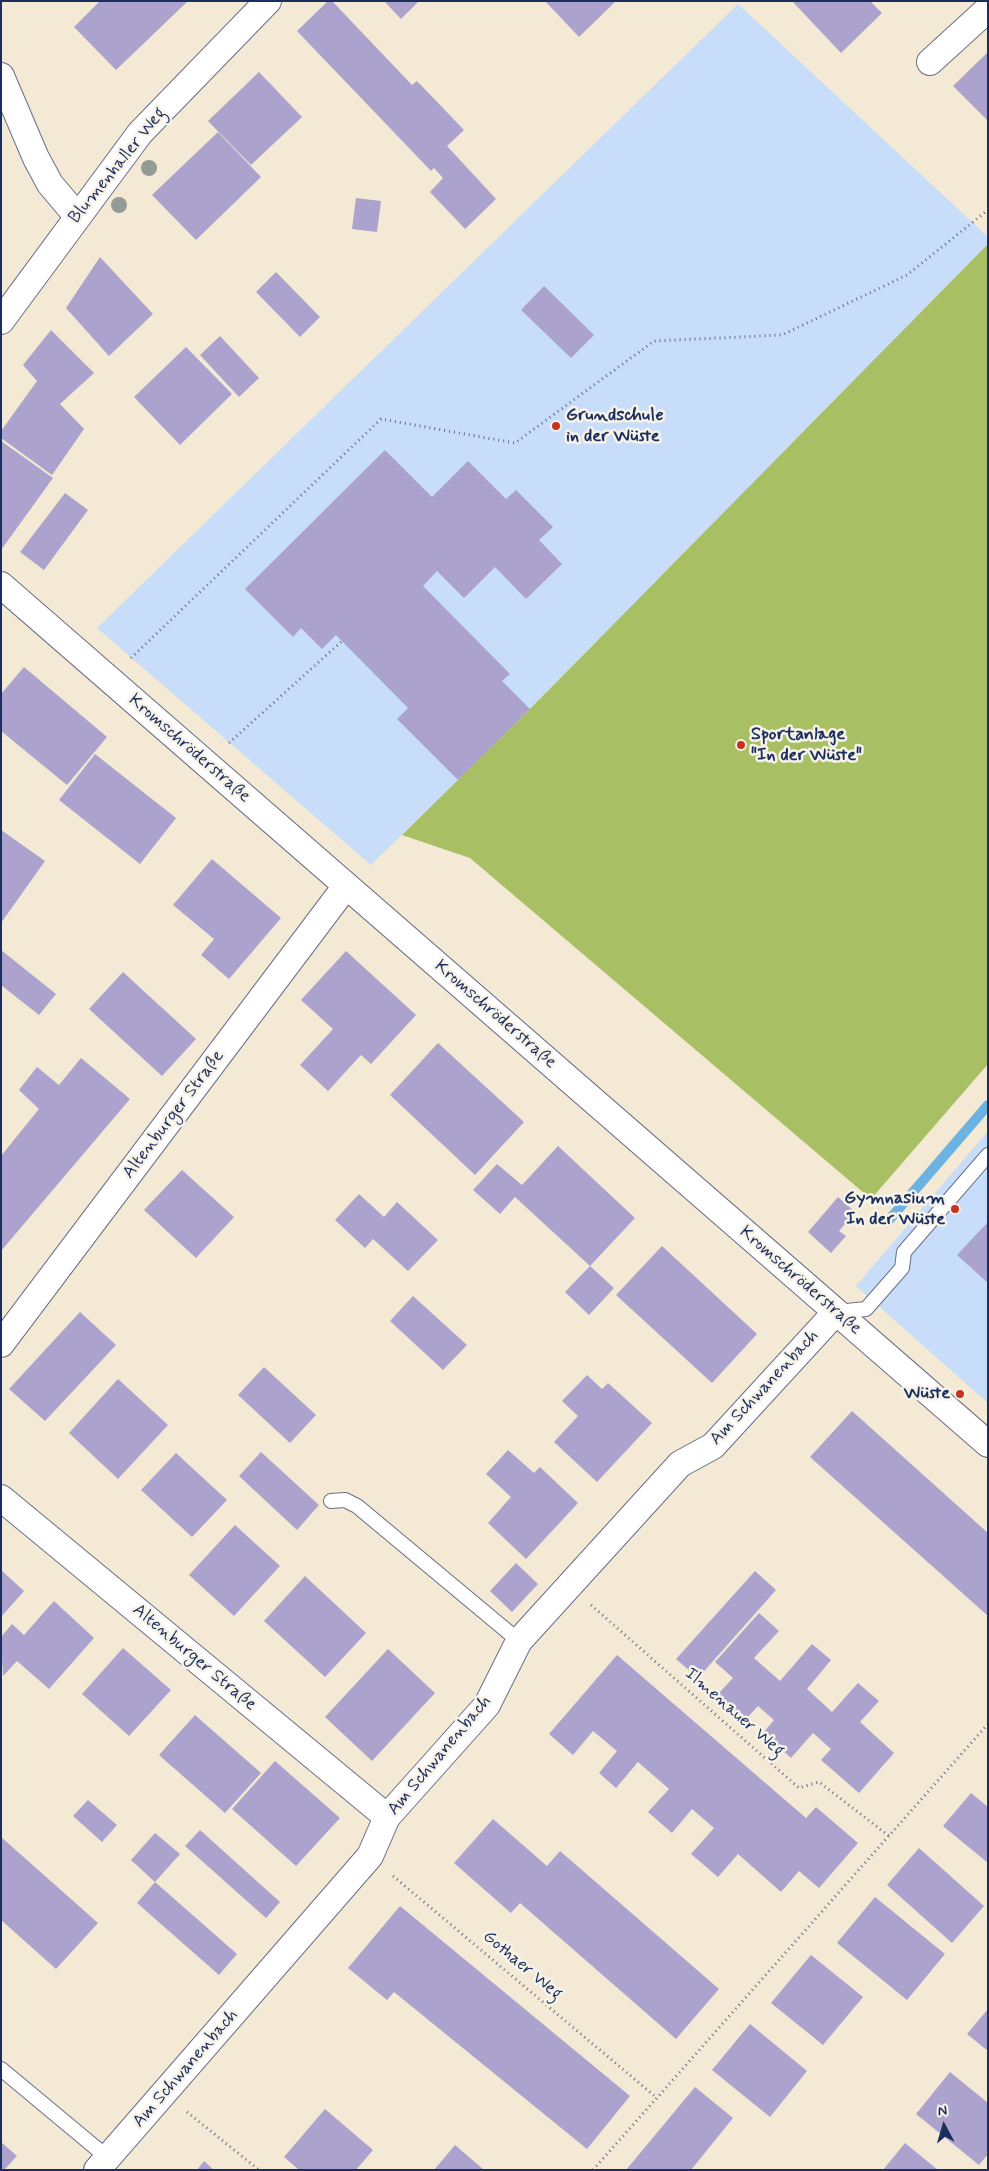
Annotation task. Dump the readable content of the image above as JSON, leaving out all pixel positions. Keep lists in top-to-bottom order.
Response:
{
  "streets": {
    "street": [
      "Blumenhaller Weg",
      "Kromschröderstraße",
      "Altenburger Straße",
      "Am Schwanenbach"
    ],
    "path": ["Ilmenauer Weg", "Gothaer Weg"]
  },
  "crossings": [
    ["Kromschröderstraße", "Altenburger Straße"],
    ["Kromschröderstraße", "Am Schwanenbach"],
    ["Altenburger Straße", "Am Schwanenbach"],
    ["Am Schwanenbach", "Ilmenauer Weg"],
    ["Am Schwanenbach", "Gothaer Weg"]
  ],
  "places": [
    "Grundschule in der Wüste",
    "Sportanlage \"In der Wüste\"",
    "Gymnasium In der Wüste",
    "Wüste"
  ],
  "north": "top"
}
